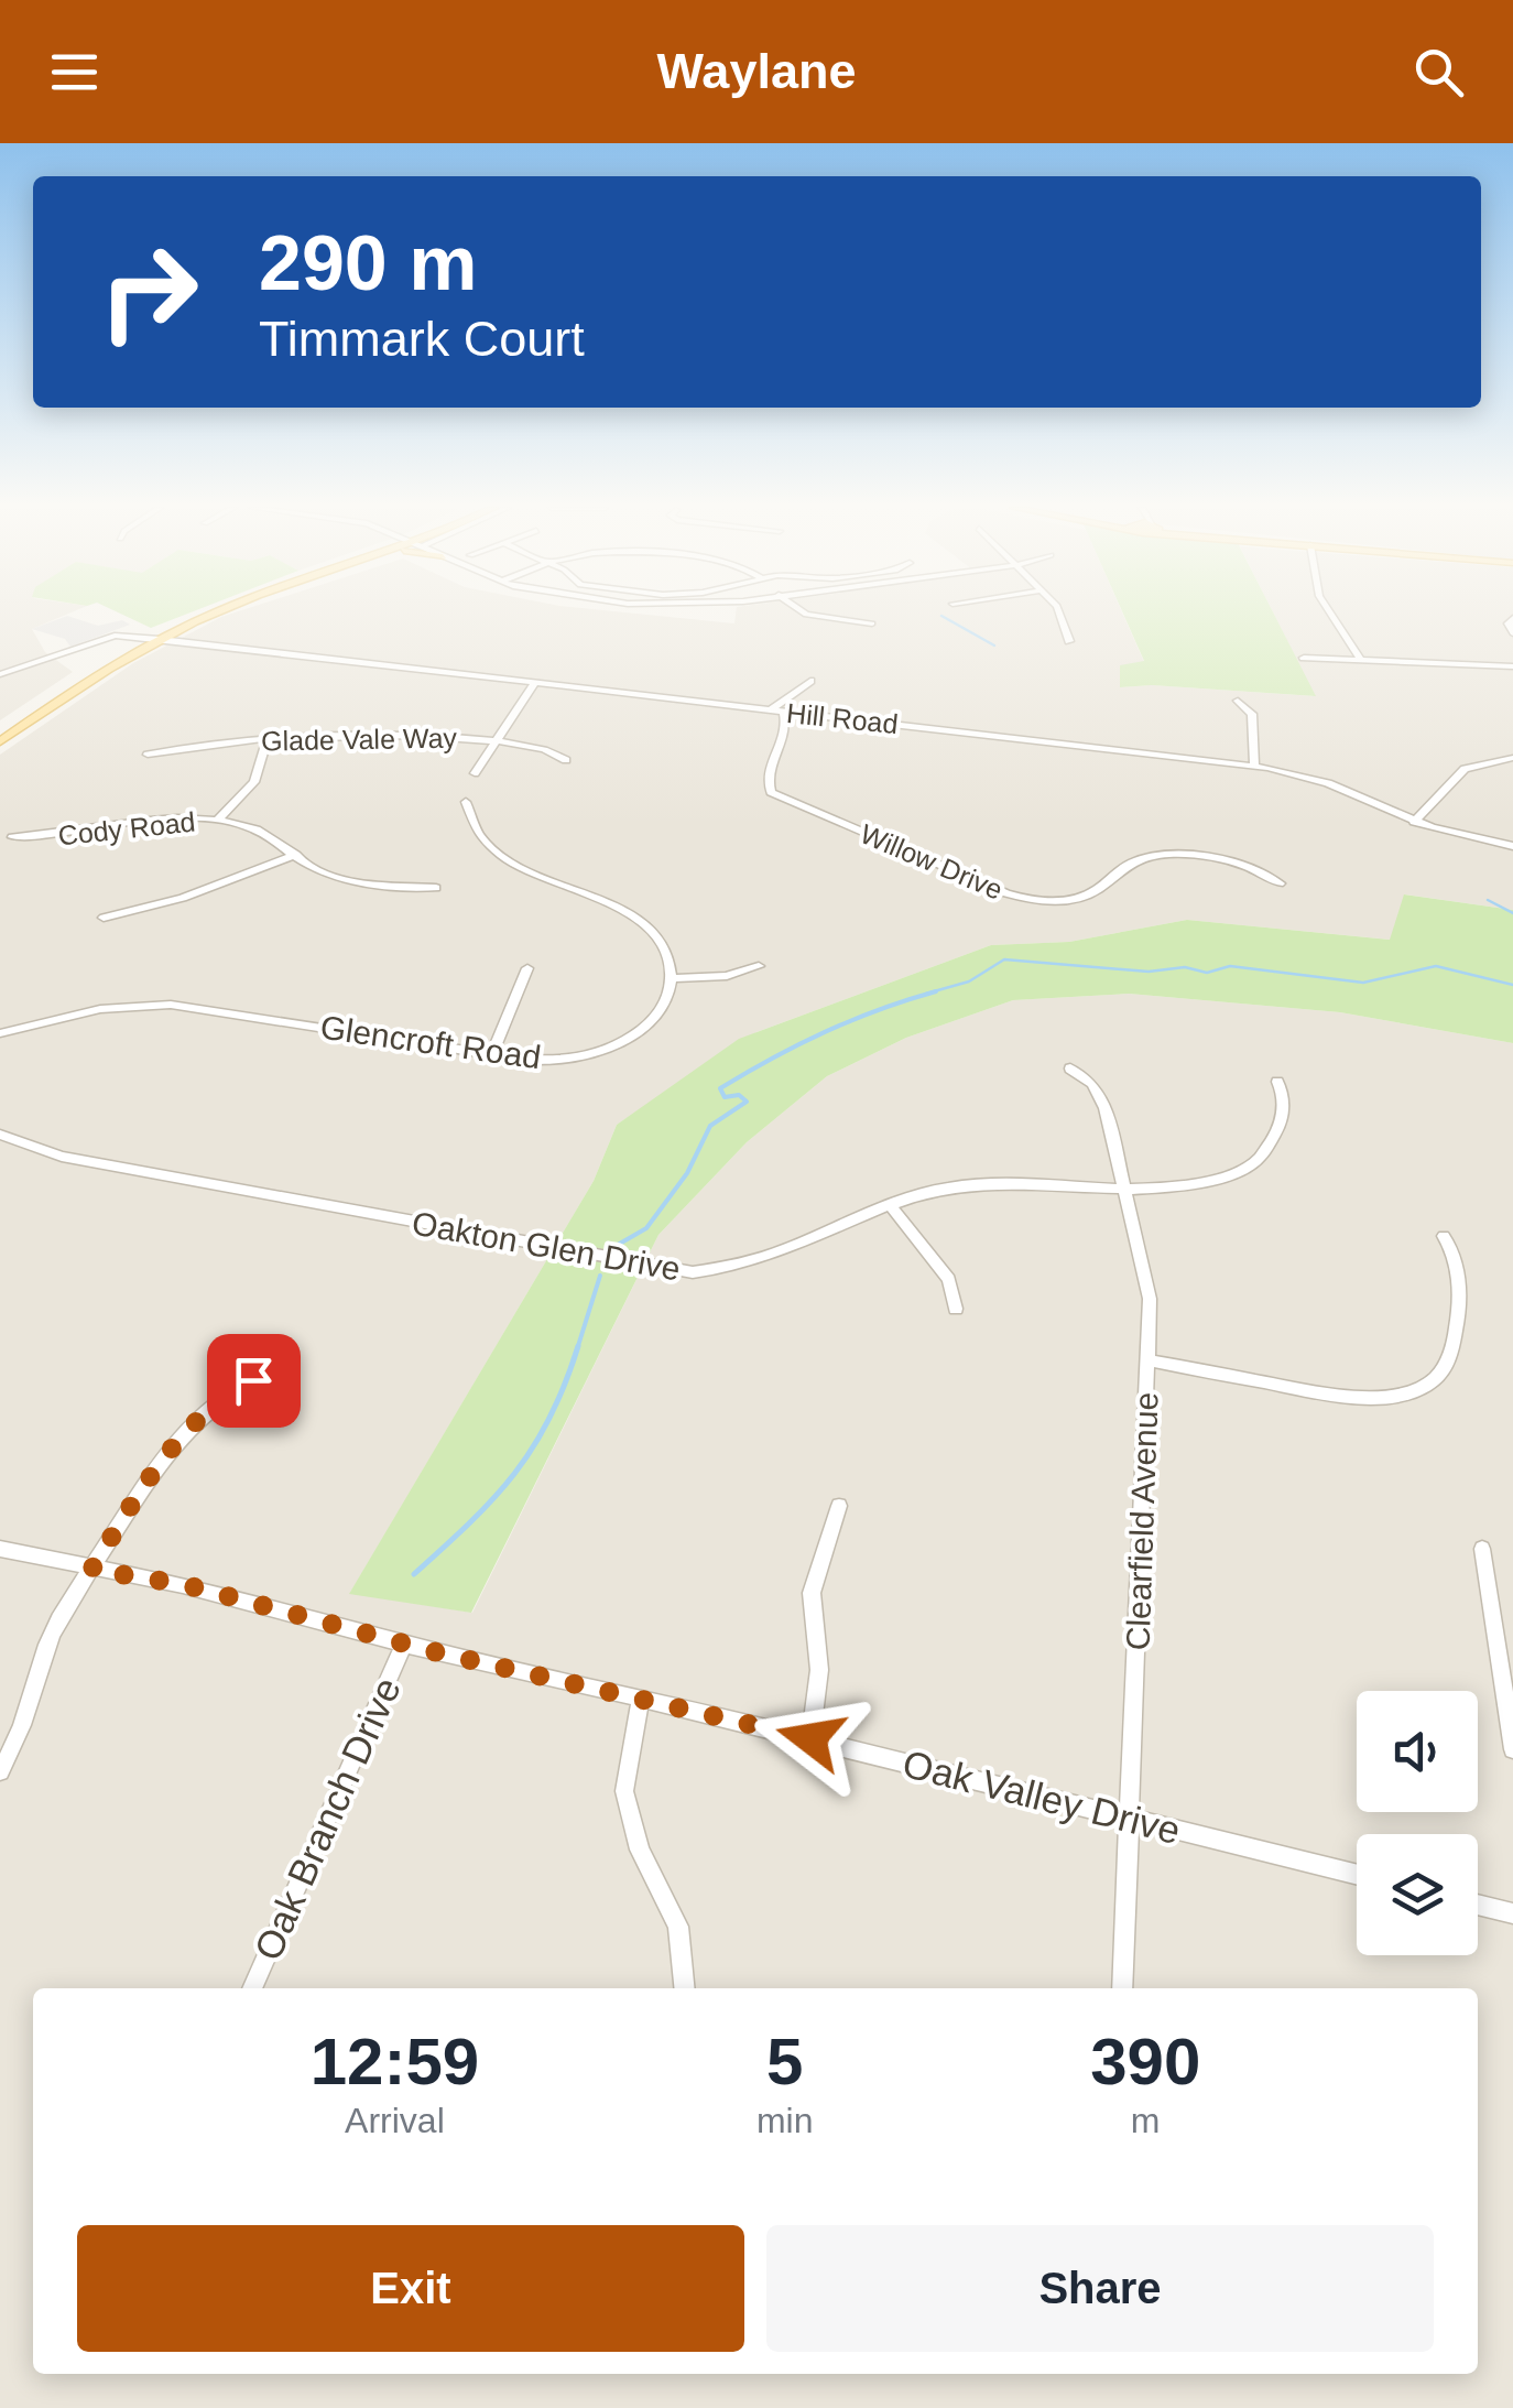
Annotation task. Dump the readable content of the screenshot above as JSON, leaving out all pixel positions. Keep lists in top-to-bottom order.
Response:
{
  "streets": {
    "street": [
      "Hill Road",
      "Glade Vale Way",
      "Cody Road",
      "Willow Drive",
      "Glencroft Road",
      "Oakton Glen Drive",
      "Clearfield Avenue",
      "Oak Valley Drive",
      "Oak Branch Drive"
    ]
  },
  "crossings": [
    ["Hill Road", "Willow Drive"],
    ["Oakton Glen Drive", "Clearfield Avenue"],
    ["Clearfield Avenue", "Oak Valley Drive"],
    ["Oak Valley Drive", "Oak Branch Drive"]
  ],
  "page": {
    "header": "Waylane",
    "turn": ["290 m", "Timmark Court"],
    "eta": [
      "12:59",
      "Arrival",
      "5",
      "min",
      "390",
      "m"
    ],
    "buttons": ["Exit", "Share"]
  }
}
